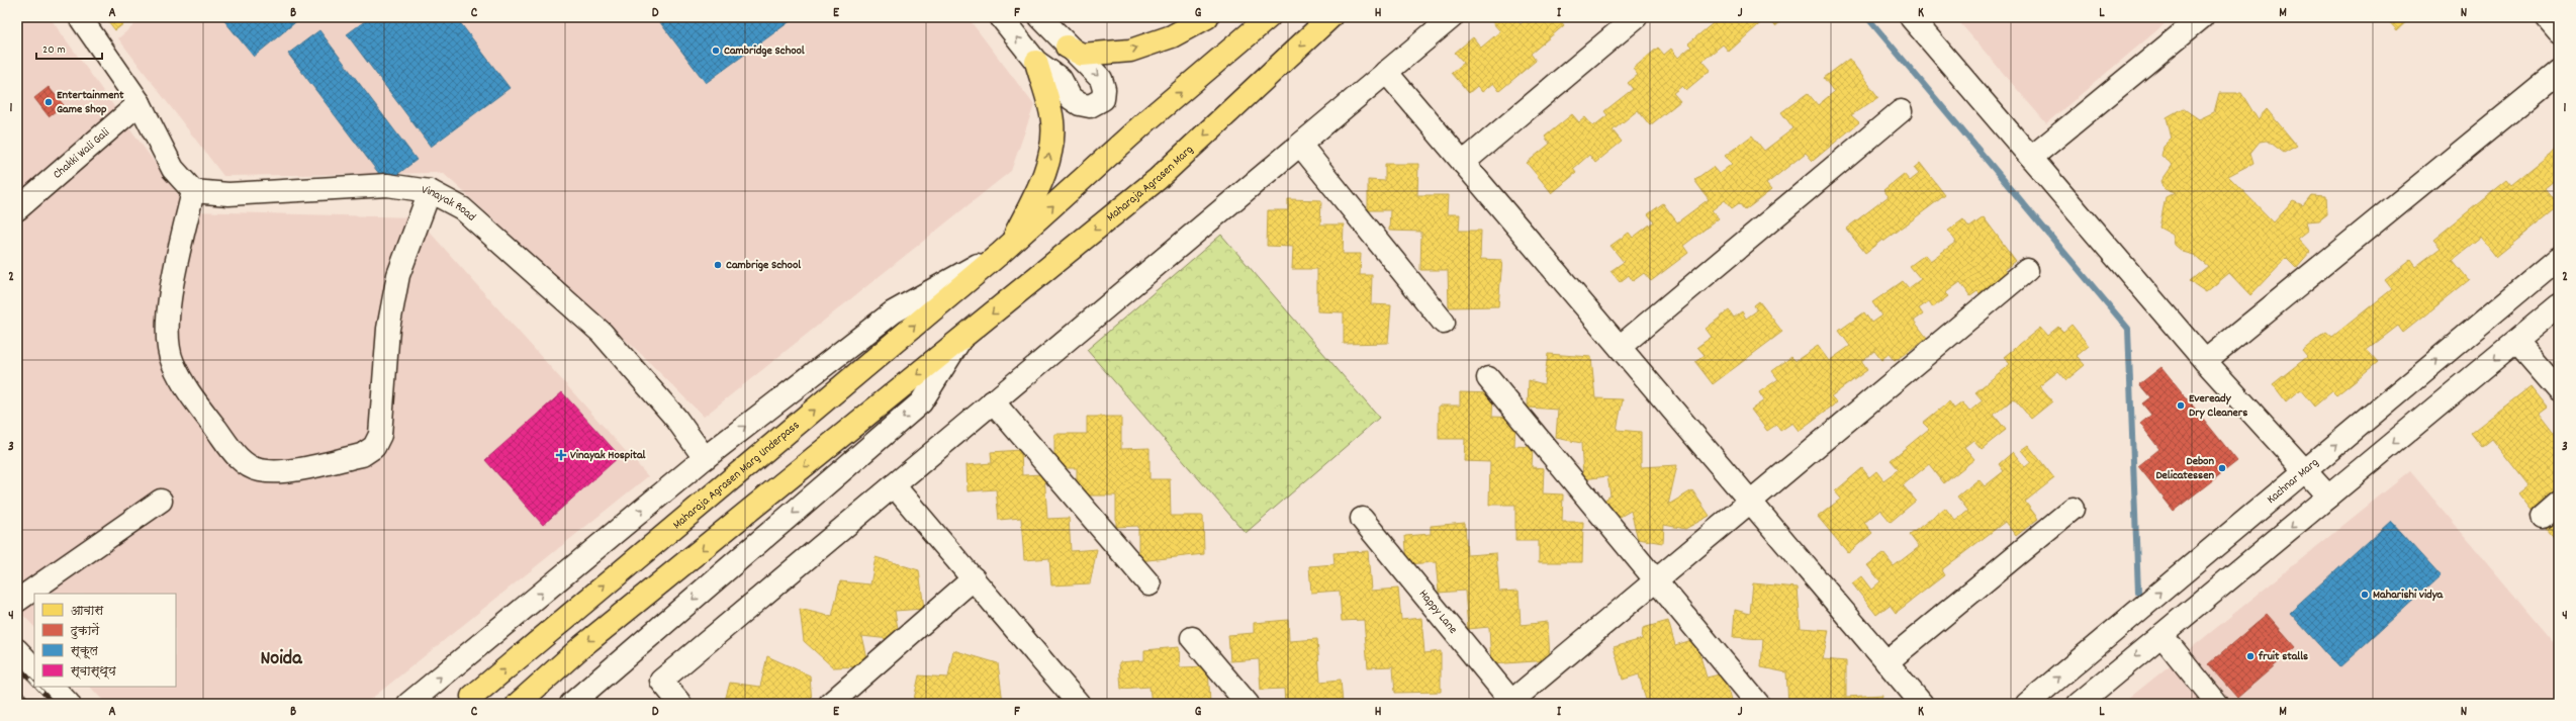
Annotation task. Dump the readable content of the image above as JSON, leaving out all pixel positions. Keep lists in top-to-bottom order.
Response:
{
  "streets": {
    "main road": ["Maharaja Agrasen Marg", "Maharaja Agrasen Marg Underpass"],
    "street": [
      "Chakki Wali Gali",
      "Vinayak Road",
      "Kachnar Marg",
      "Happy Lane"
    ]
  },
  "districts": ["Noida"],
  "places": {
    "other": [
      "Cambridge School",
      "Entertainment Game Shop",
      "Cambrige School",
      "Eveready Dry Cleaners",
      "Debon Delicatessen",
      "Maharishi vidya",
      "fruit stalls"
    ],
    "health": ["Vinayak Hospital"]
  },
  "legend": [
    "आवास",
    "दुकानें",
    "स्कूल",
    "स्वास्थ्य"
  ],
  "scale_bar": "20 m",
  "grid": {
    "columns": [
      "A",
      "B",
      "C",
      "D",
      "E",
      "F",
      "G",
      "H",
      "I",
      "J",
      "K",
      "L",
      "M",
      "N"
    ],
    "rows": [
      "1",
      "2",
      "3",
      "4"
    ]
  }
}
